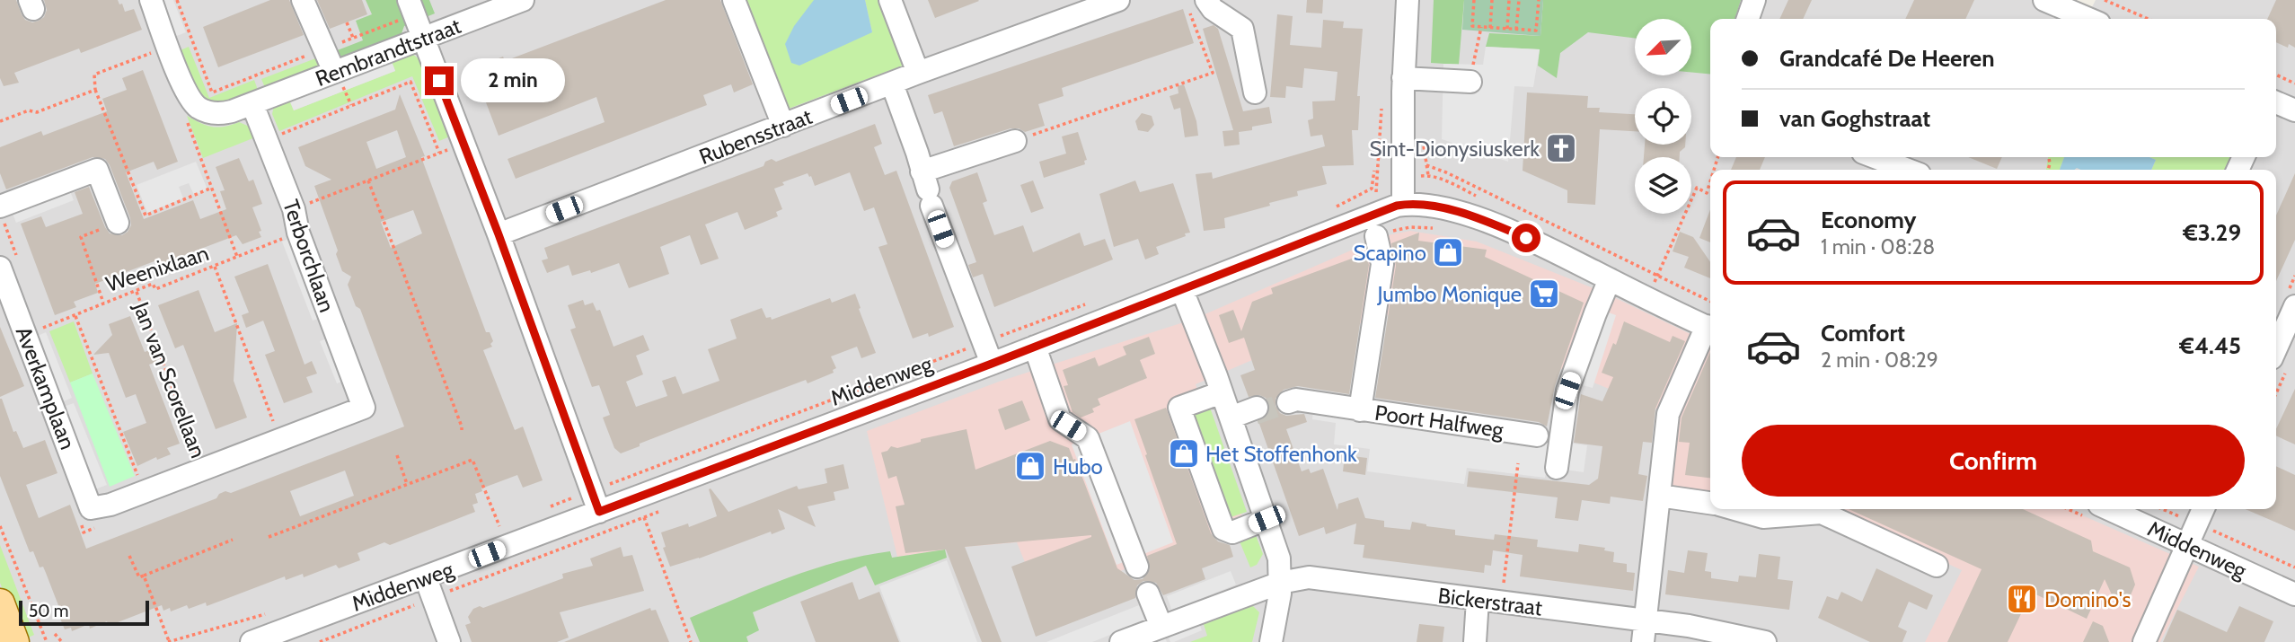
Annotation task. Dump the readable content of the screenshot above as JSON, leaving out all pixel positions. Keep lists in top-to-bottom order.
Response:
{
  "streets": {
    "street": [
      "Rembrandtstraat",
      "Rubensstraat",
      "Terborchlaan",
      "Jan van Scorellaan",
      "Middenweg",
      "Averkamplaan",
      "Poort Halfweg",
      "Bickerstraat"
    ],
    "path": ["Weenixlaan"]
  },
  "crossings": [
    ["Rembrandtstraat", "Terborchlaan"],
    ["Terborchlaan", "Weenixlaan"],
    ["Terborchlaan", "Jan van Scorellaan"],
    ["Weenixlaan", "Jan van Scorellaan"],
    ["Weenixlaan", "Averkamplaan"],
    ["Jan van Scorellaan", "Averkamplaan"]
  ],
  "places": {
    "church": ["Sint-Dionysiuskerk"],
    "shop": ["Scapino", "Het Stoffenhonk", "Hubo"],
    "supermarket": ["Jumbo Monique"],
    "restaurant": ["Domino's"]
  },
  "scale_bar": "50 m",
  "north": "bottom left",
  "page": {
    "banner": ["Grandcafé De Heeren", "van Goghstraat"],
    "bubble": "2 min",
    "list": [
      {
        "name": "Economy",
        "note": "1 min · 08:28",
        "value": "€3.29"
      },
      {
        "name": "Comfort",
        "note": "2 min · 08:29",
        "value": "€4.45"
      }
    ],
    "buttons": "Confirm",
    "scale": "50 m"
  }
}
